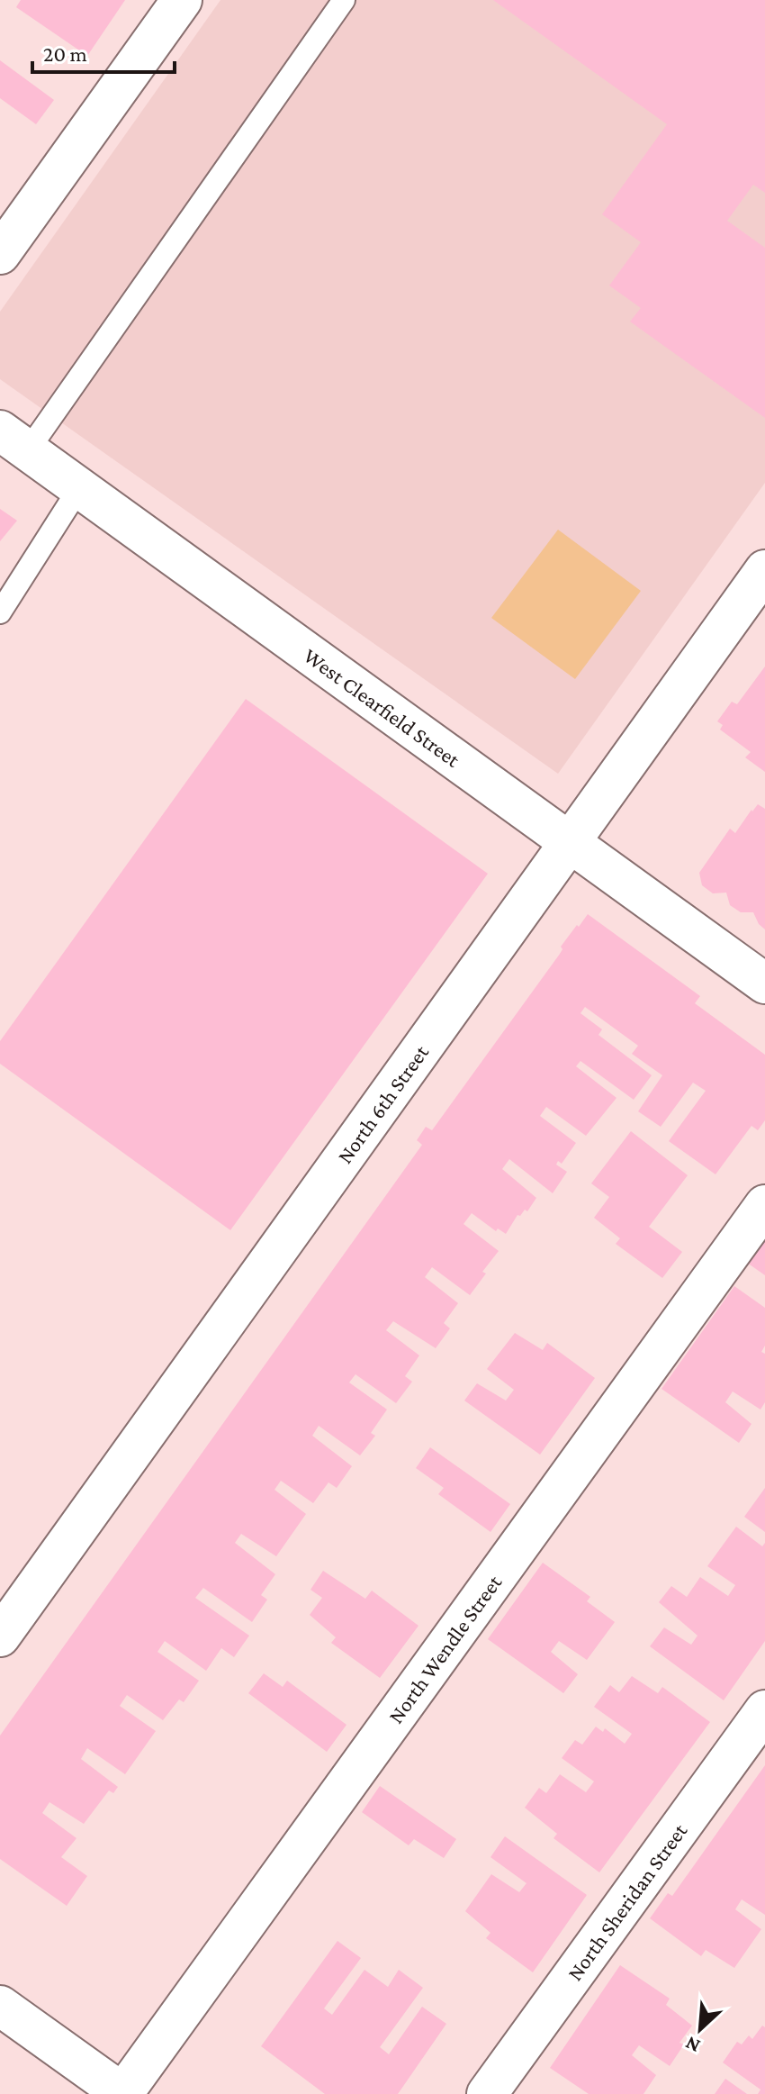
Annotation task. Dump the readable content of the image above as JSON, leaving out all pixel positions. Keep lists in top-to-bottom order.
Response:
{
  "streets": {
    "street": [
      "West Clearfield Street",
      "North 6th Street",
      "North Wendle Street",
      "North Sheridan Street"
    ]
  },
  "crossings": [
    ["West Clearfield Street", "North 6th Street"]
  ],
  "scale_bar": "20 m",
  "north": "bottom left"
}
